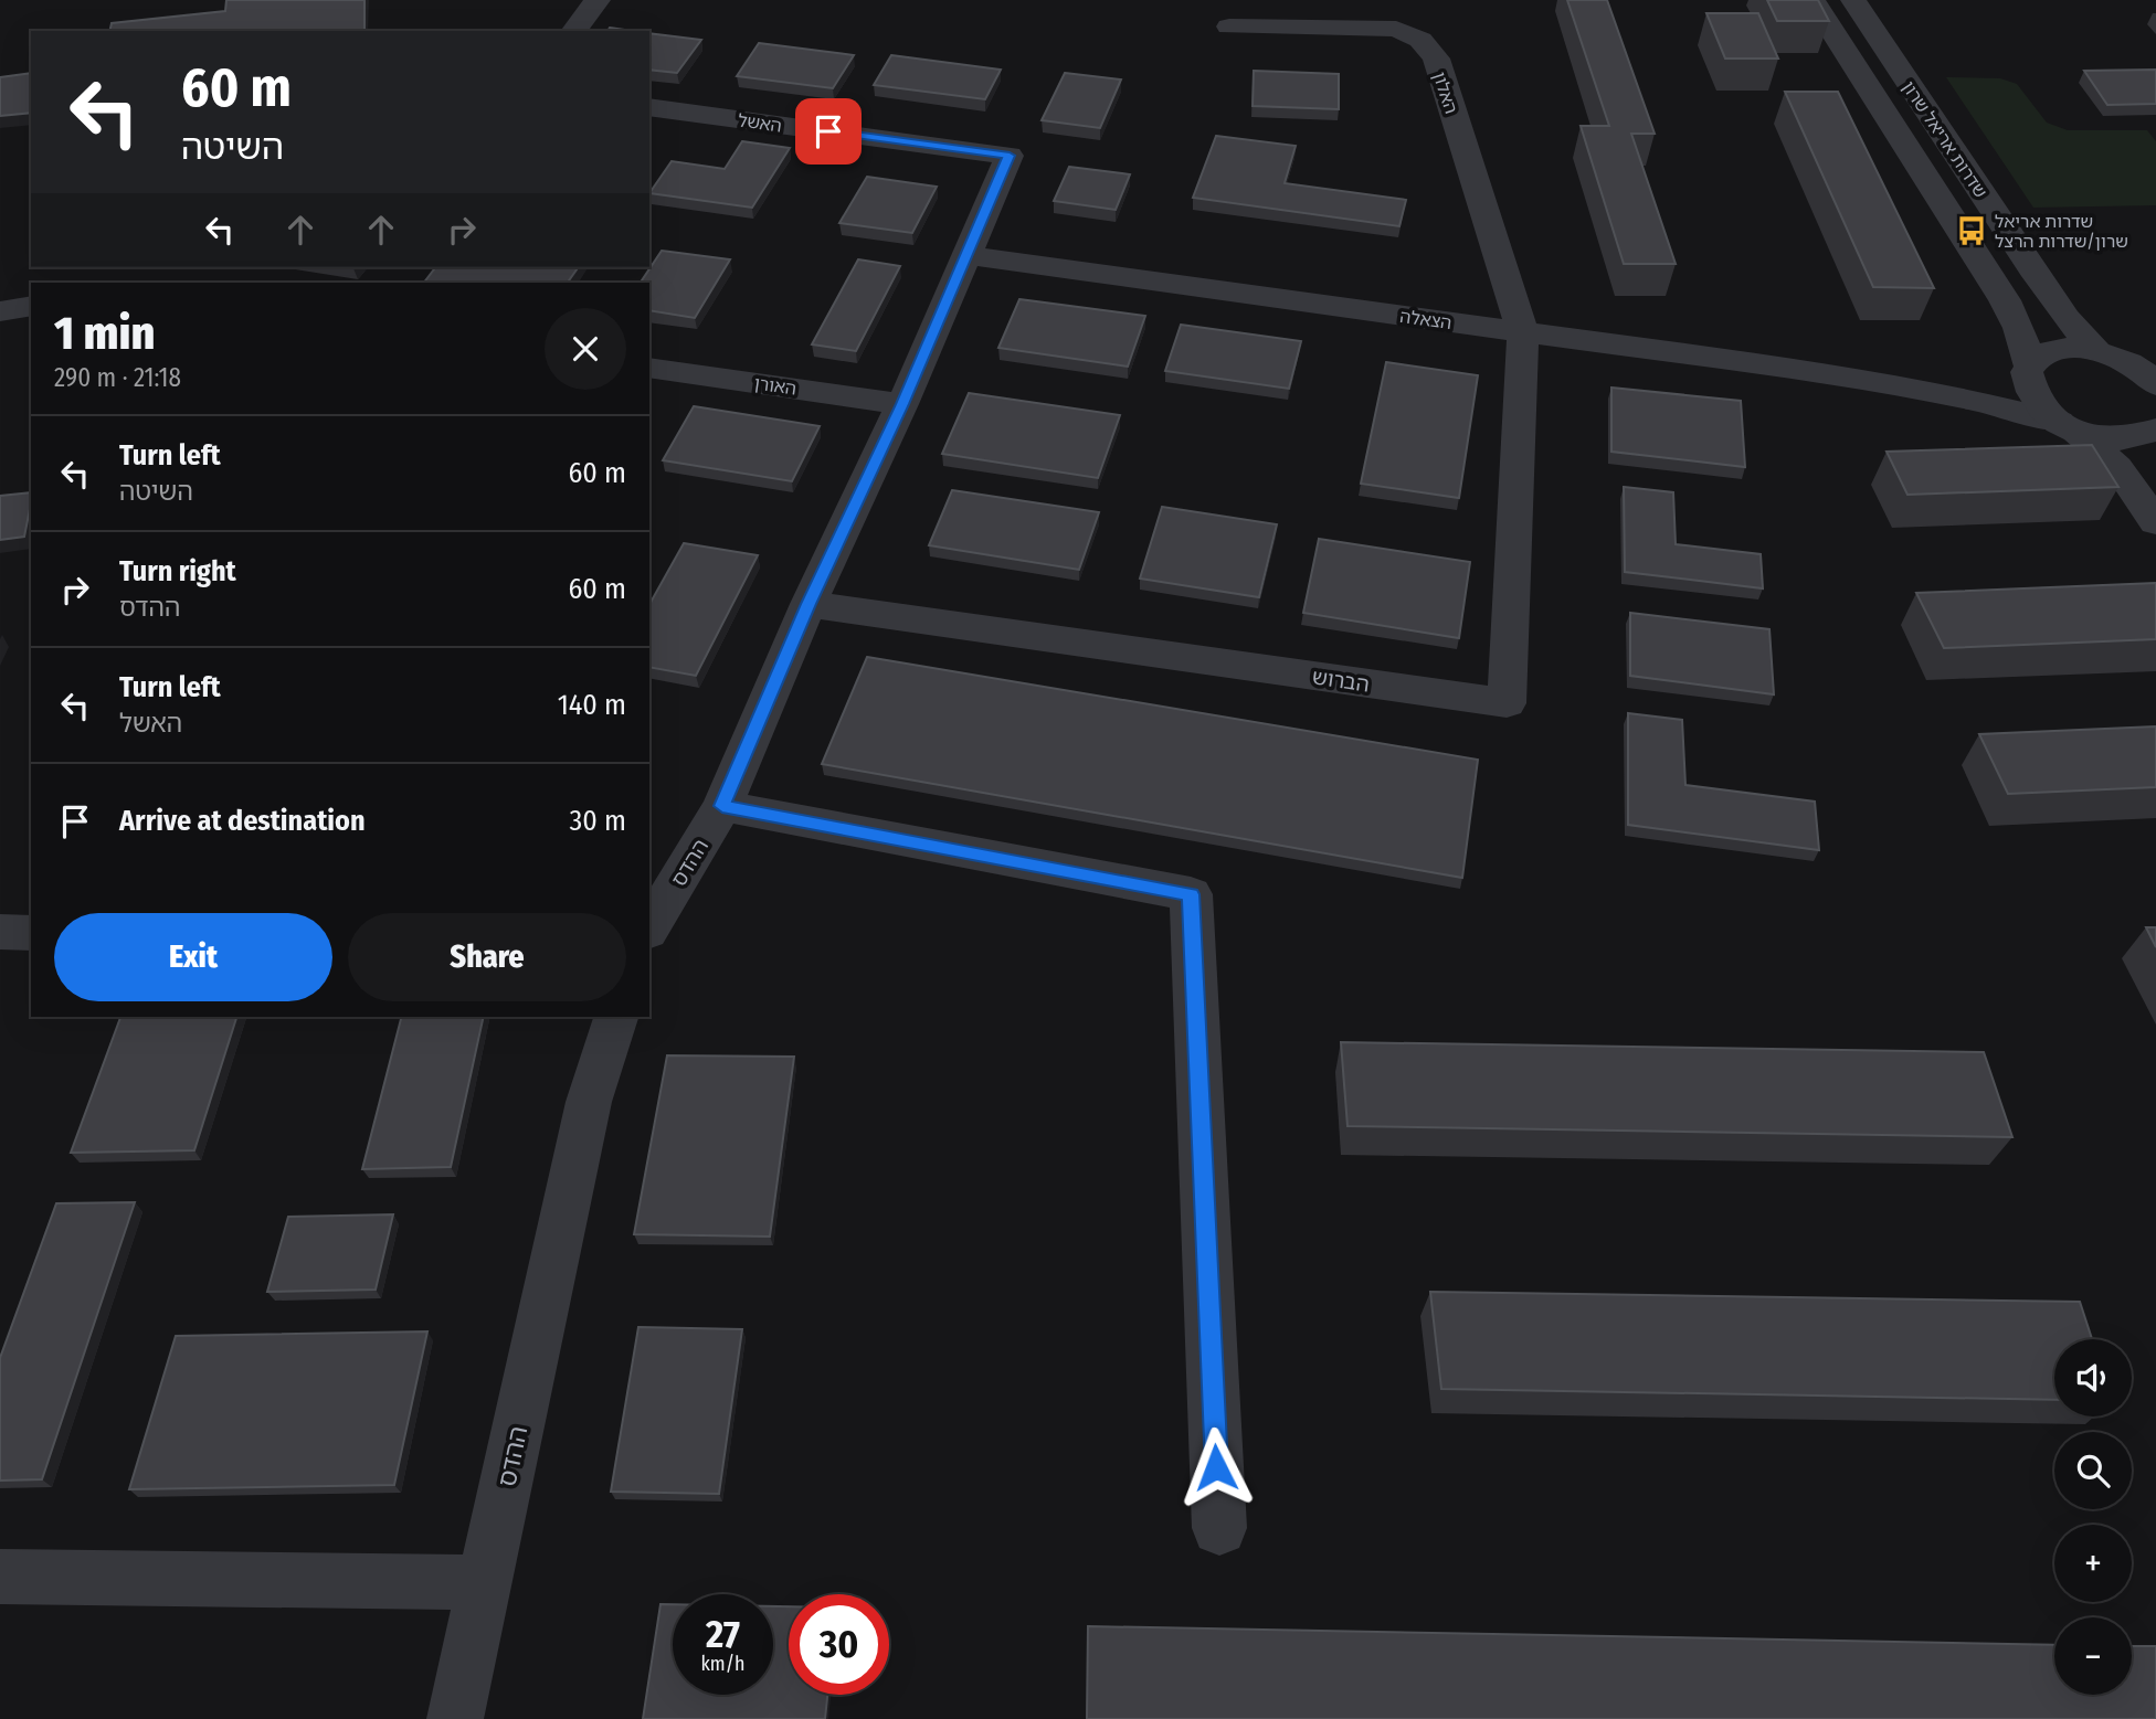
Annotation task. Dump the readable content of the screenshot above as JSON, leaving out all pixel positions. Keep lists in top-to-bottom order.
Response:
{
  "streets": {
    "street": [
      "האלון",
      "האשל",
      "שדרות אריאל שרון",
      "הצאלה",
      "האורן",
      "הברוש",
      "ההדס"
    ]
  },
  "crossings": [
    ["האלון", "הצאלה"],
    ["האלון", "הברוש"],
    ["האשל", "ההדס"],
    ["שדרות אריאל שרון", "הצאלה"],
    ["הצאלה", "הברוש"],
    ["הצאלה", "ההדס"],
    ["האורן", "ההדס"],
    ["הברוש", "ההדס"]
  ],
  "places": {
    "bus stop": ["שדרות אריאל שרון/שדרות הרצל"]
  },
  "page": {
    "turn": ["60 m", "השיטה"],
    "heading": ["1 min", "290 m · 21:18"],
    "list": [
      {
        "name": "Turn left",
        "note": "השיטה",
        "value": "60 m"
      },
      {
        "name": "Turn right",
        "note": "ההדס",
        "value": "60 m"
      },
      {
        "name": "Turn left",
        "note": "האשל",
        "value": "140 m"
      },
      {
        "name": "Arrive at destination",
        "value": "30 m"
      }
    ],
    "buttons": ["Exit", "Share"],
    "map_buttons": ["+", "−"],
    "speed": "27 km/h",
    "limit": "30"
  }
}
